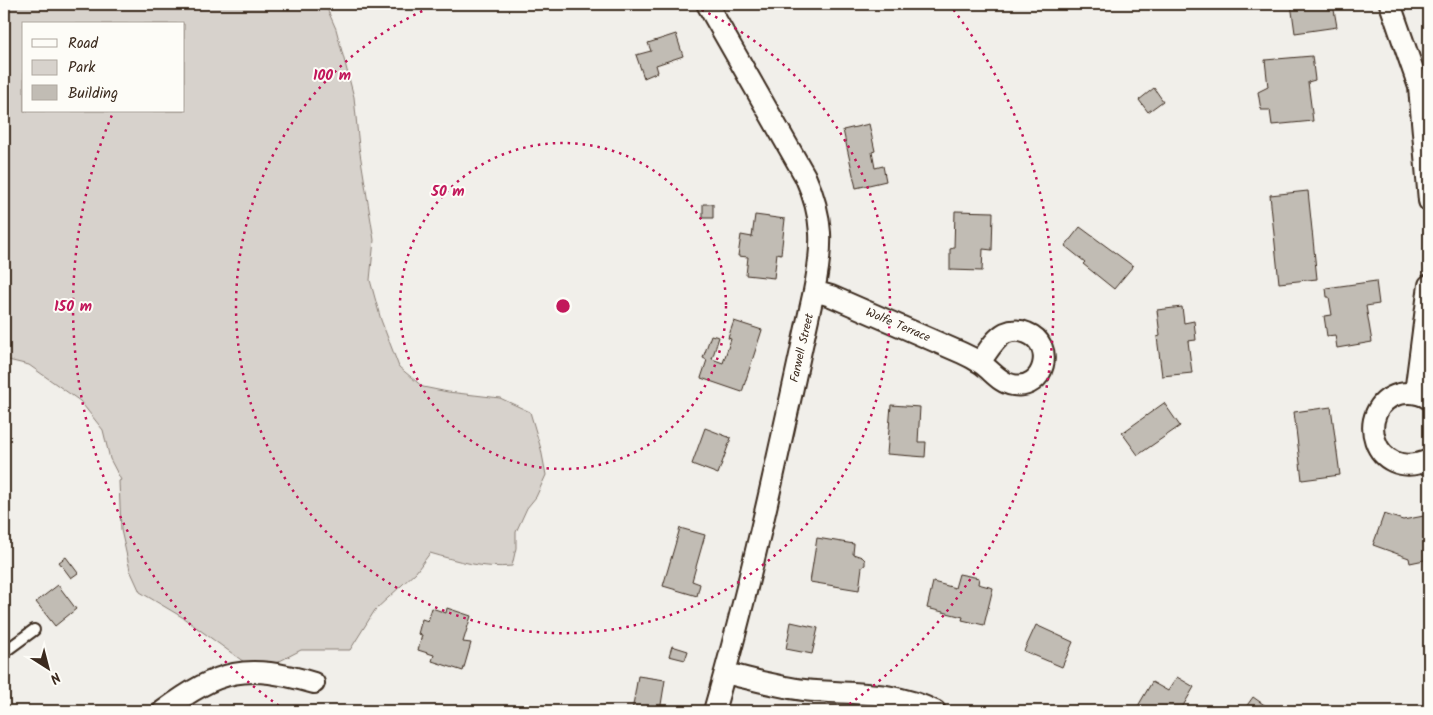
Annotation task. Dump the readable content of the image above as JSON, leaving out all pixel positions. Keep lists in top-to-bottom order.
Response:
{
  "streets": {
    "street": ["Wolfe Terrace", "Farwell Street"]
  },
  "crossings": [
    ["Wolfe Terrace", "Farwell Street"]
  ],
  "legend": ["Road", "Park", "Building"],
  "north": "bottom right",
  "rings": ["100 m", "50 m", "150 m"]
}
